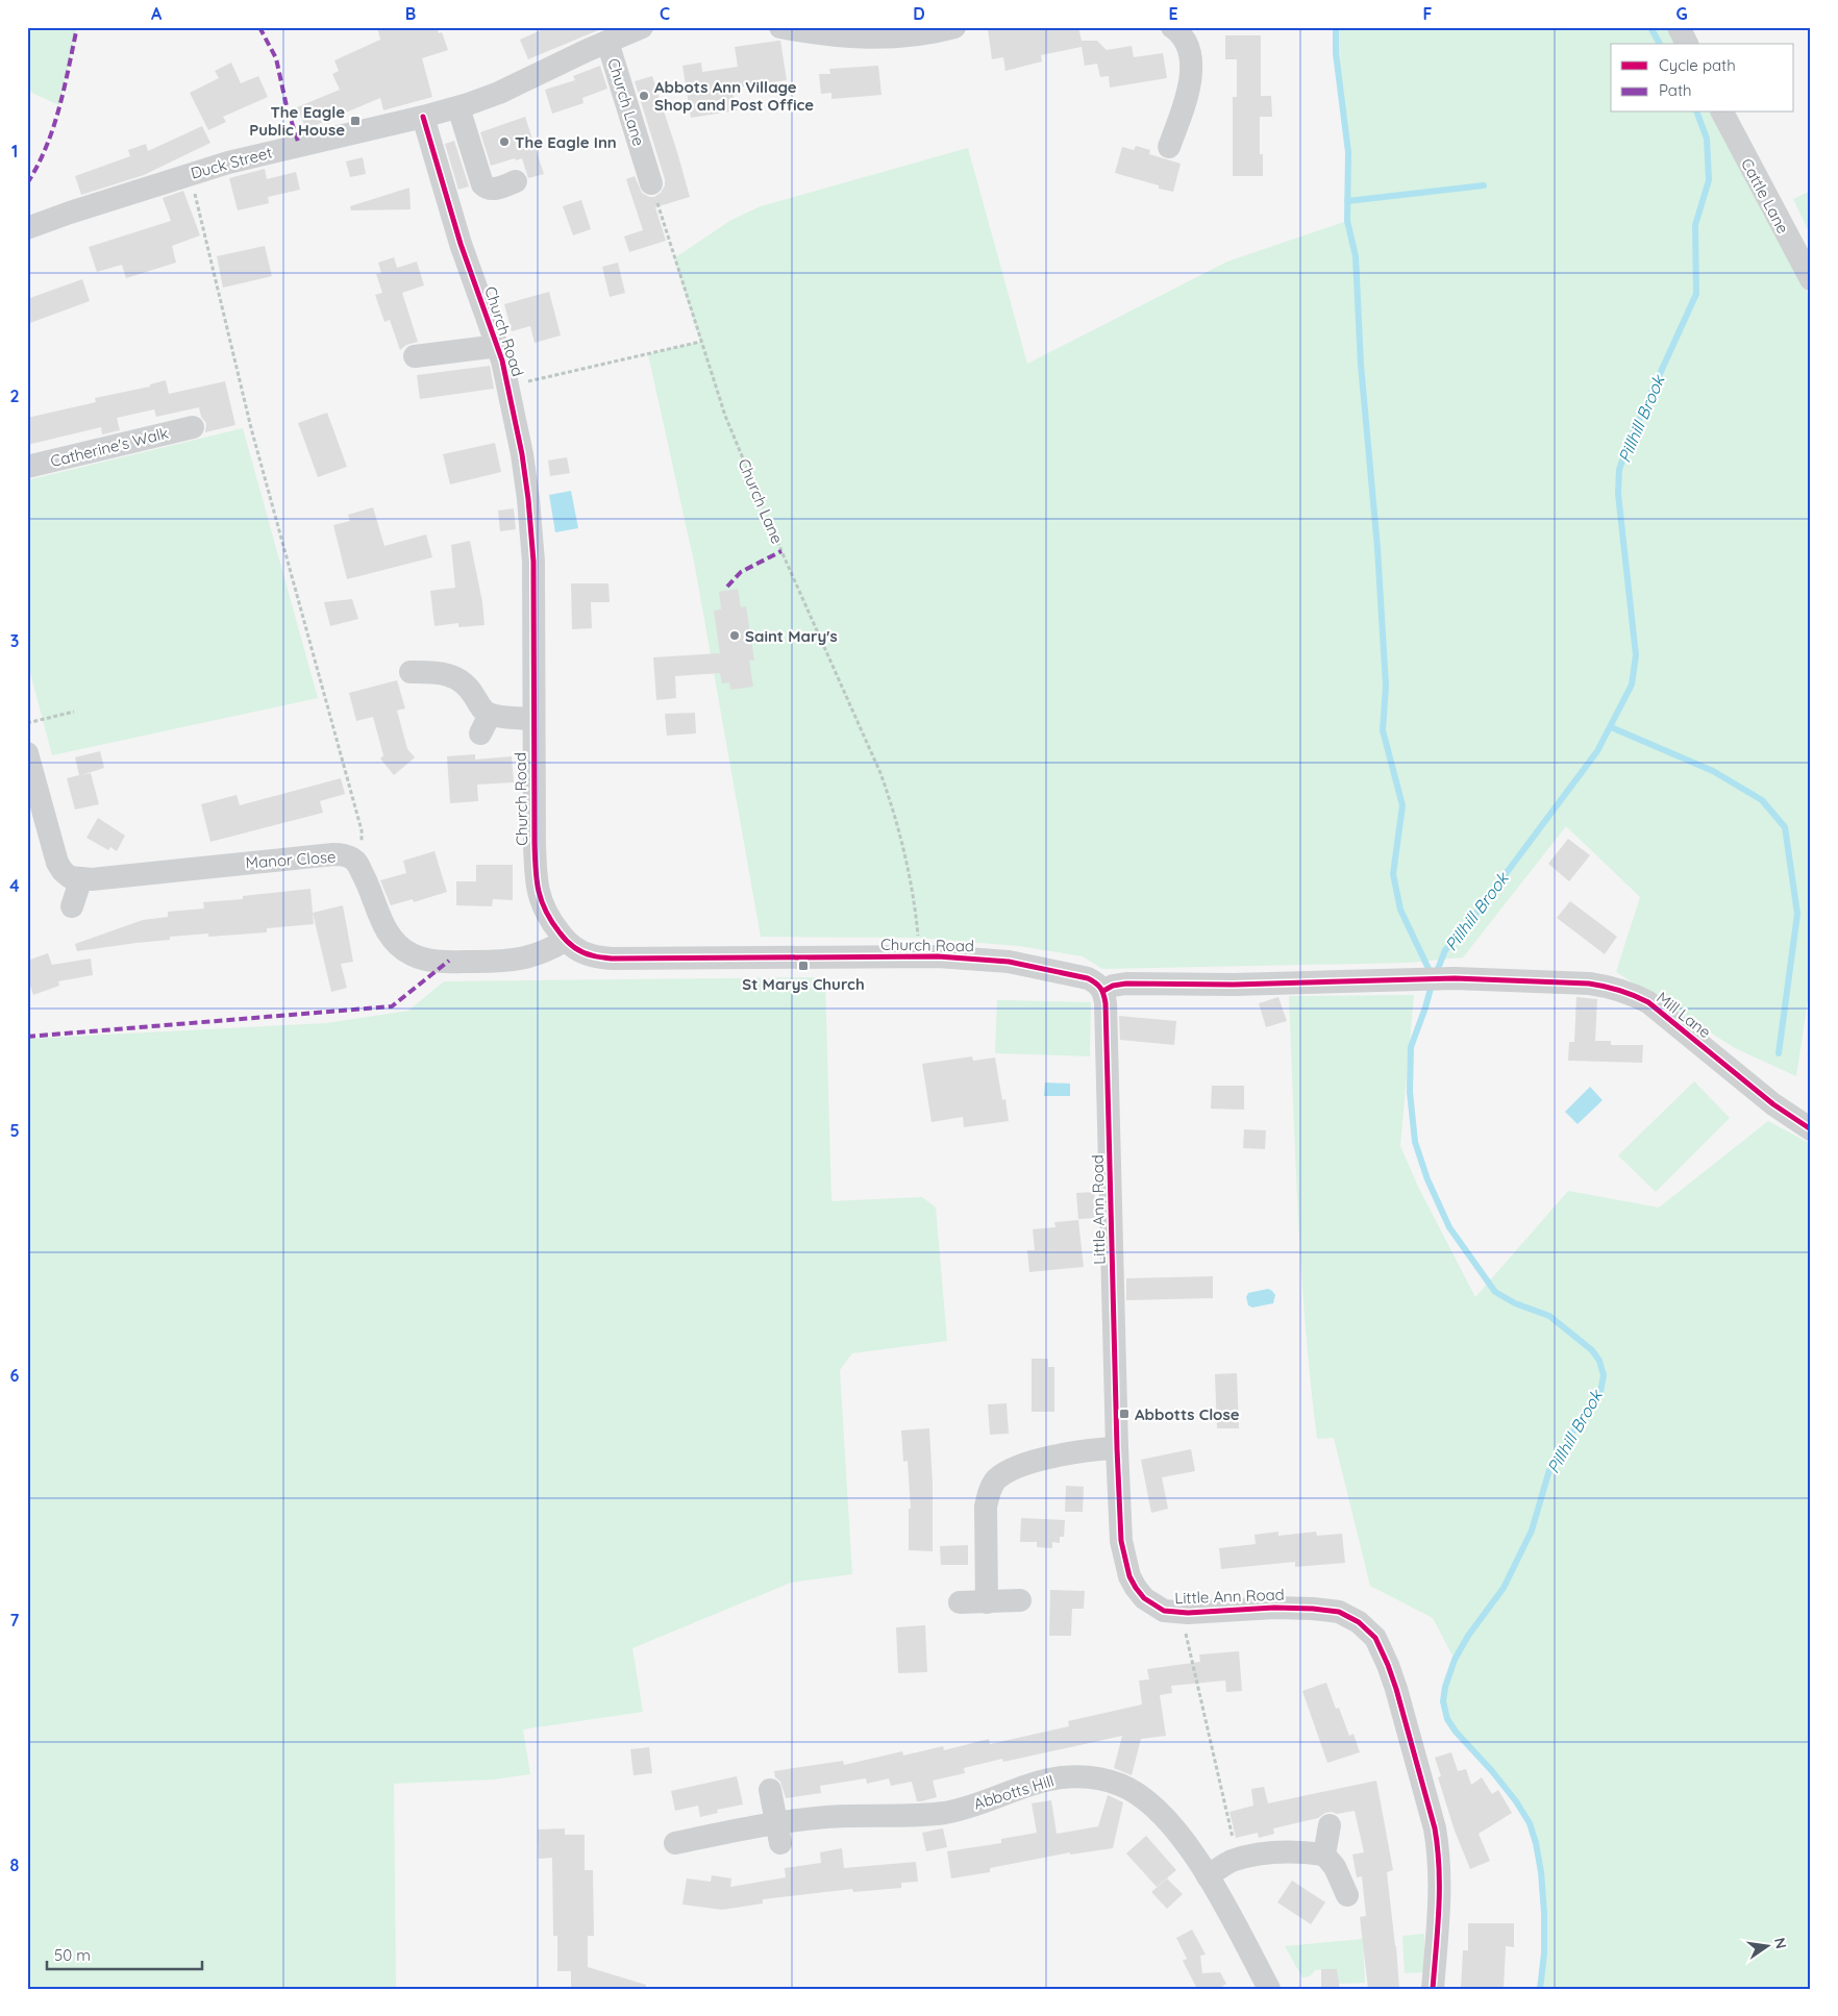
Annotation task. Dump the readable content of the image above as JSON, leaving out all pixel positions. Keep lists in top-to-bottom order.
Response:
{
  "streets": {
    "street": [
      "Church Lane",
      "Duck Street",
      "Cattle Lane",
      "Church Road",
      "Catherine's Walk",
      "Manor Close",
      "Mill Lane",
      "Little Ann Road",
      "Abbotts Hill"
    ]
  },
  "crossings": [
    ["Church Lane", "Duck Street"],
    ["Church Lane", "Church Road"],
    ["Duck Street", "Church Road"],
    ["Church Road", "Manor Close"],
    ["Church Road", "Mill Lane"],
    ["Church Road", "Little Ann Road"],
    ["Mill Lane", "Little Ann Road"]
  ],
  "water": ["Pillhill Brook"],
  "places": {
    "other": ["Abbots Ann Village Shop and Post Office", "The Eagle Inn", "Saint Mary's"],
    "transit": ["The Eagle Public House", "St Marys Church", "Abbotts Close"]
  },
  "legend": ["Cycle path", "Path"],
  "scale_bar": "50 m",
  "north": "right",
  "grid": {
    "columns": [
      "A",
      "B",
      "C",
      "D",
      "E",
      "F",
      "G"
    ],
    "rows": [
      "1",
      "2",
      "3",
      "4",
      "5",
      "6",
      "7",
      "8"
    ]
  }
}
